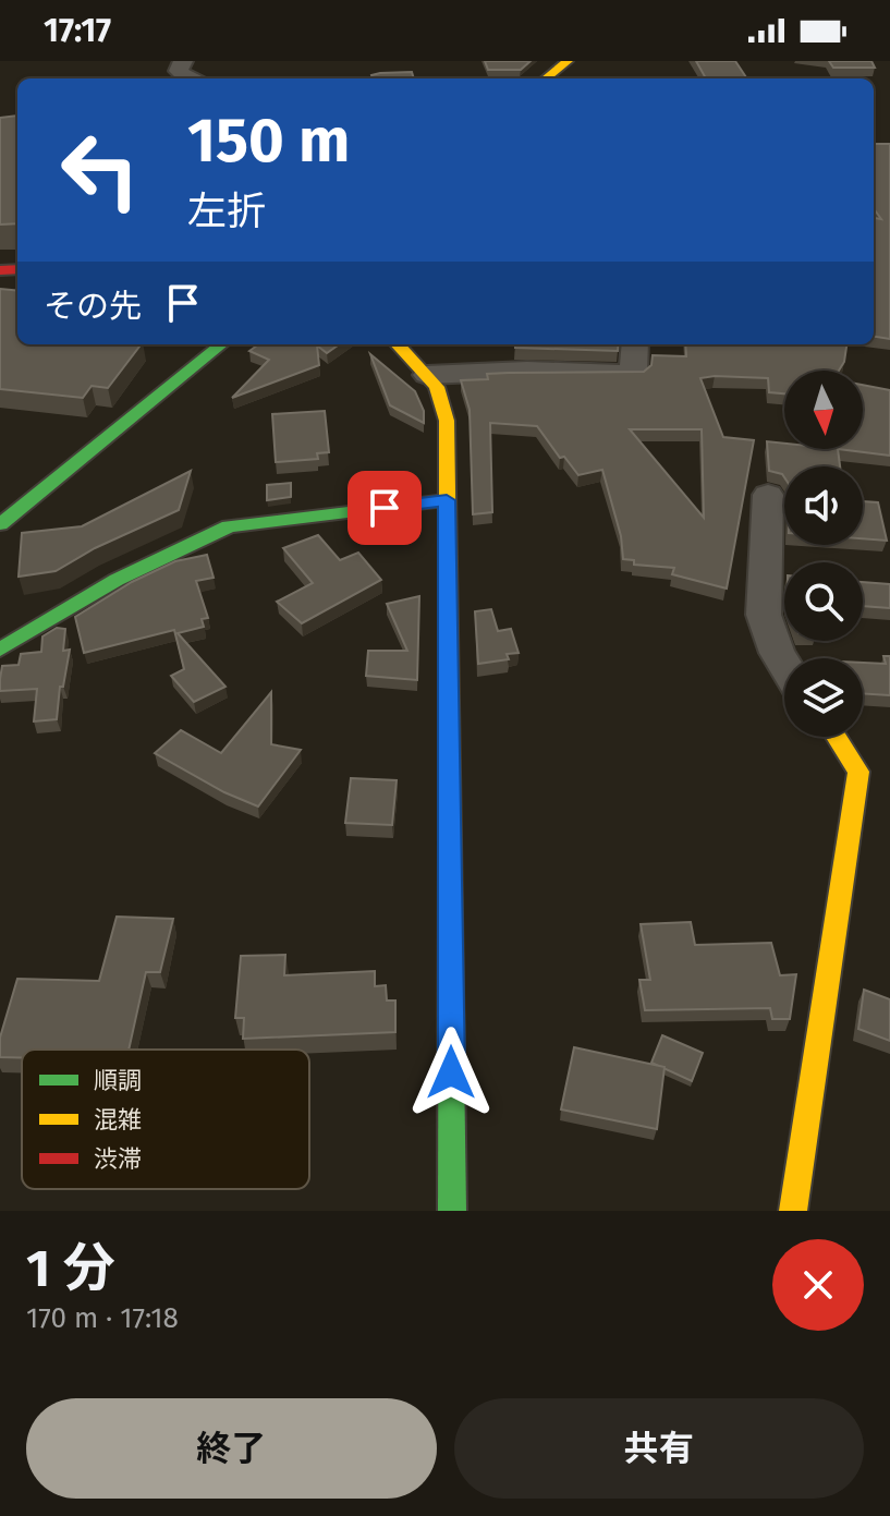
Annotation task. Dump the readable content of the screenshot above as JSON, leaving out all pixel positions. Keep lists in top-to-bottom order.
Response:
{
  "legend": ["順調", "混雑", "渋滞"],
  "north": "bottom",
  "page": {
    "status": "17:17",
    "turn": ["150 m", "左折"],
    "then": "その先",
    "heading": ["1 分", "170 m · 17:18"],
    "buttons": ["終了", "共有"]
  }
}
